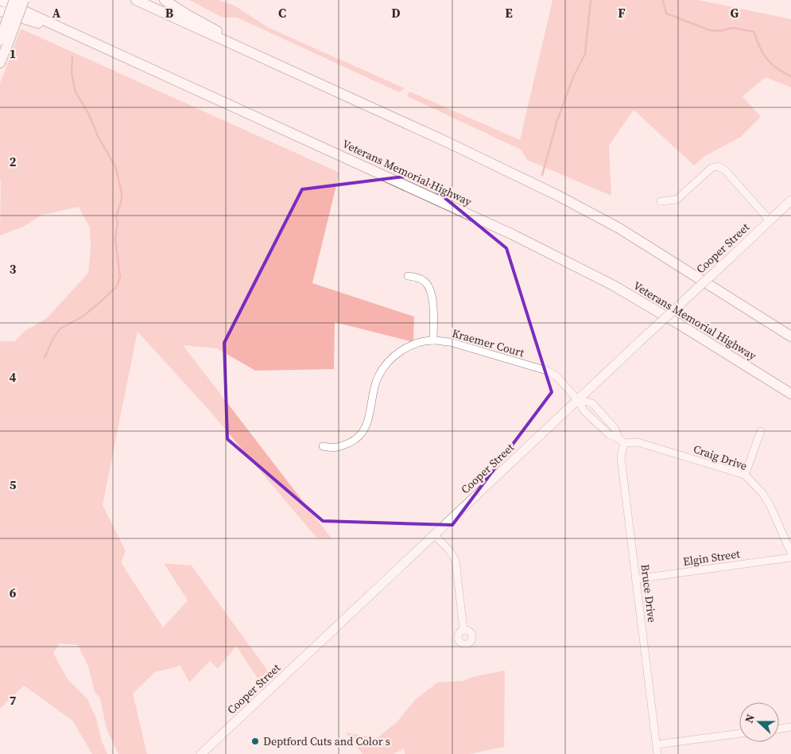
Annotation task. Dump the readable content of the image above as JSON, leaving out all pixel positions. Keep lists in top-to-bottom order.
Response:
{
  "streets": {
    "highway": ["Veterans Memorial Highway"],
    "main road": ["Cooper Street"],
    "street": [
      "Kraemer Court",
      "Craig Drive",
      "Elgin Street",
      "Bruce Drive"
    ]
  },
  "crossings": [
    ["Cooper Street", "Kraemer Court"],
    ["Craig Drive", "Bruce Drive"],
    ["Elgin Street", "Bruce Drive"]
  ],
  "places": ["Deptford Cuts and Color s"],
  "north": "left",
  "grid": {
    "columns": [
      "A",
      "B",
      "C",
      "D",
      "E",
      "F",
      "G"
    ],
    "rows": [
      "1",
      "2",
      "3",
      "4",
      "5",
      "6",
      "7"
    ]
  }
}
